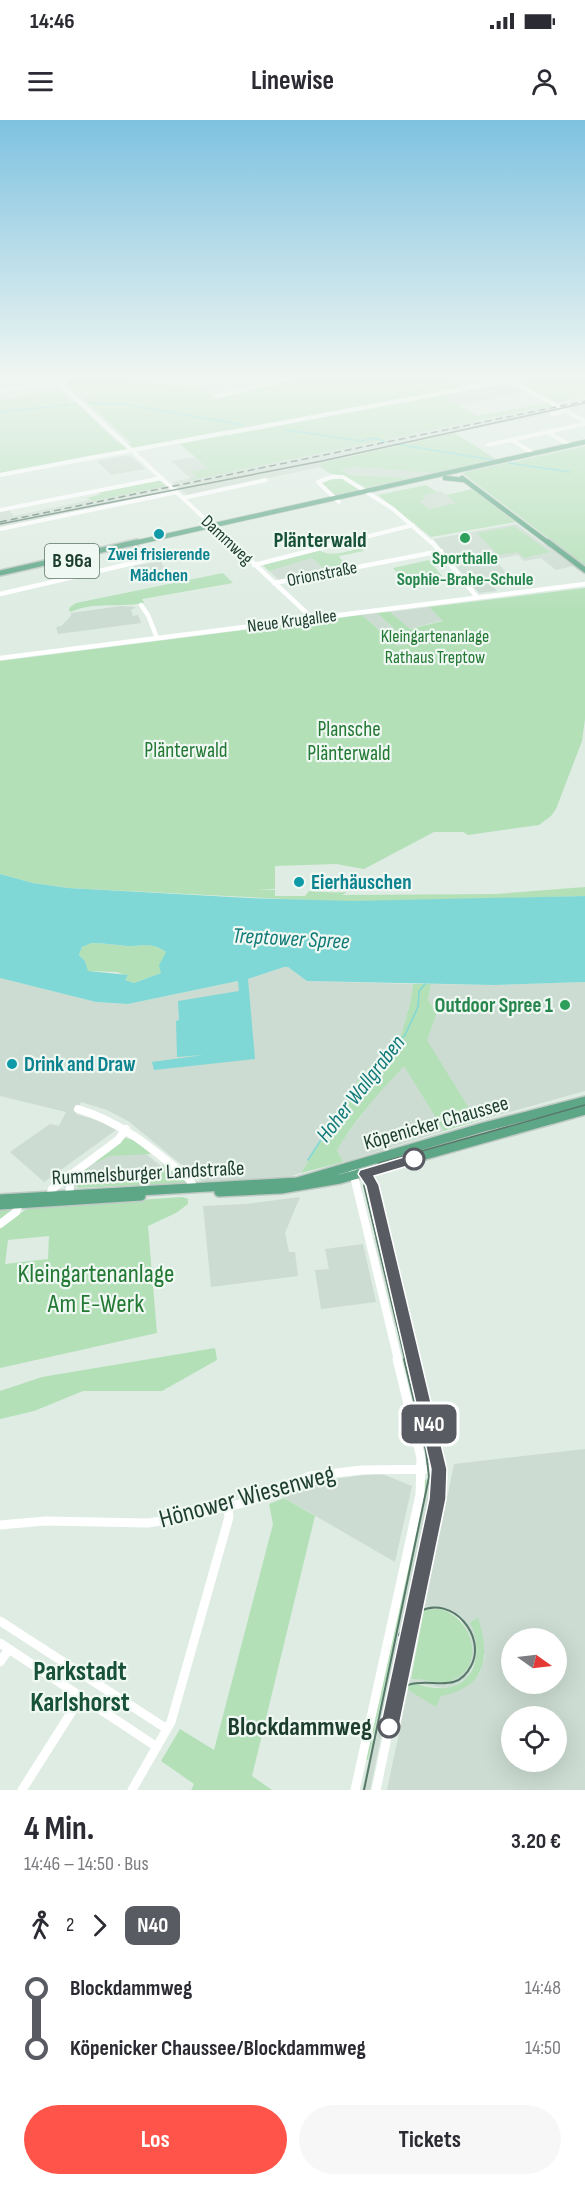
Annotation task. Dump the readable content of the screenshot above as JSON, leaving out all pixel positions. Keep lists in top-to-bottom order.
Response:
{
  "streets": {
    "main road": ["B 96a", "Köpenicker Chaussee", "Rummelsburger Landstraße"],
    "street": [
      "Dammweg",
      "Orionstraße",
      "Neue Krugallee",
      "Hönower Wiesenweg"
    ]
  },
  "crossings": [
    ["Dammweg", "B 96a"],
    ["Dammweg", "Orionstraße"],
    ["Dammweg", "Neue Krugallee"],
    ["Köpenicker Chaussee", "Rummelsburger Landstraße"]
  ],
  "districts": ["Plänterwald", "Parkstadt Karlshorst"],
  "water": ["Treptower Spree", "Hoher Wallgraben"],
  "parks": [
    "Kleingartenanlage Rathaus Treptow",
    "Plansche Plänterwald",
    "Plänterwald",
    "Kleingartenanlage Am E-Werk"
  ],
  "places": [
    "Zwei frisierende Mädchen",
    "Sporthalle Sophie-Brahe-Schule",
    "Eierhäuschen",
    "Outdoor Spree 1",
    "Drink and Draw",
    "Blockdammweg"
  ],
  "lines": ["bus line N40"],
  "north": "right",
  "page": {
    "status": "14:46",
    "header": "Linewise",
    "on_map": "N40",
    "heading": ["4 Min.", "14:46 – 14:50 · Bus", "3.20 €"],
    "legs": ["2", "N40"],
    "list": [
      {
        "name": "Blockdammweg",
        "value": "14:48"
      },
      {
        "name": "Köpenicker Chaussee/Blockdammweg",
        "value": "14:50"
      }
    ],
    "buttons": ["Los", "Tickets"]
  }
}
